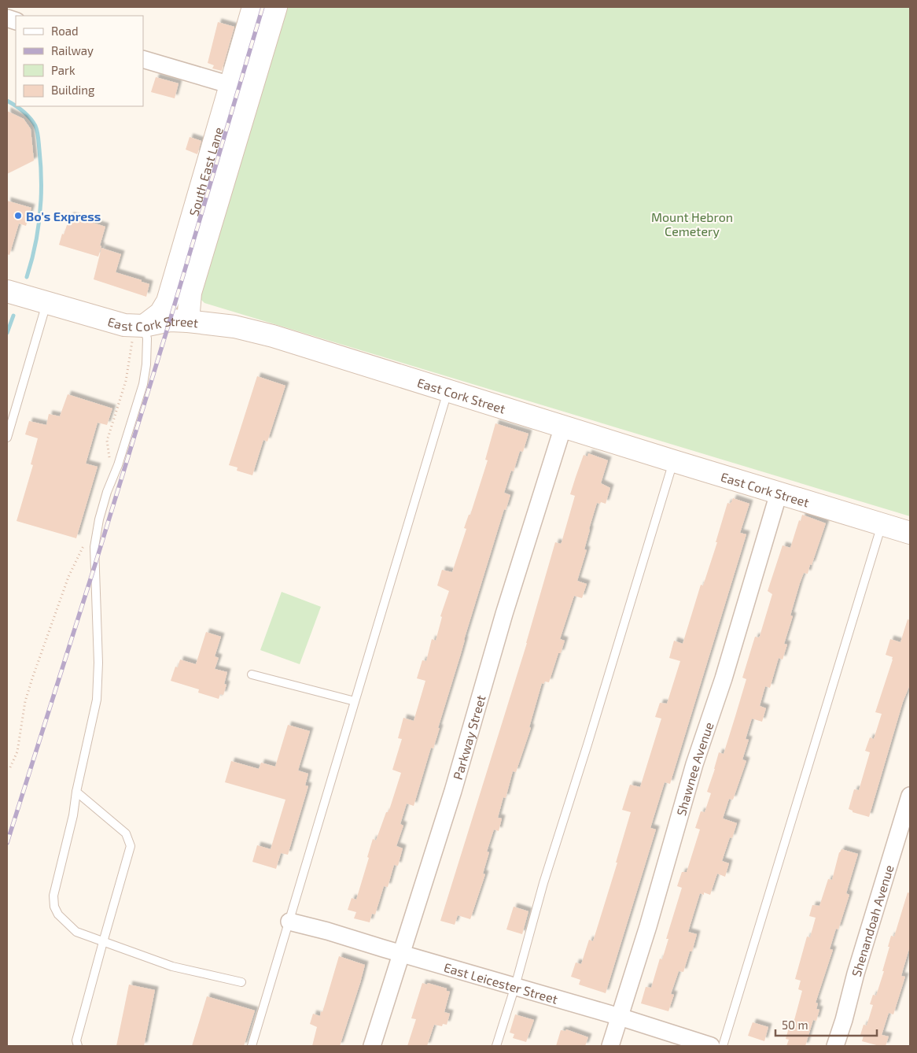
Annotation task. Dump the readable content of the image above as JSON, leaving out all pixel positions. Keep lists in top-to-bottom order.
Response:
{
  "streets": {
    "main road": ["South East Lane", "East Cork Street"],
    "street": [
      "Parkway Street",
      "Shawnee Avenue",
      "Shenandoah Avenue",
      "East Leicester Street"
    ]
  },
  "crossings": [
    ["South East Lane", "East Cork Street"],
    ["East Cork Street", "Parkway Street"],
    ["East Cork Street", "Shawnee Avenue"],
    ["Parkway Street", "East Leicester Street"],
    ["Shawnee Avenue", "East Leicester Street"]
  ],
  "parks": ["Mount Hebron Cemetery"],
  "places": ["Bo's Express"],
  "legend": [
    "Road",
    "Railway",
    "Park",
    "Building"
  ],
  "scale_bar": "50 m"
}
